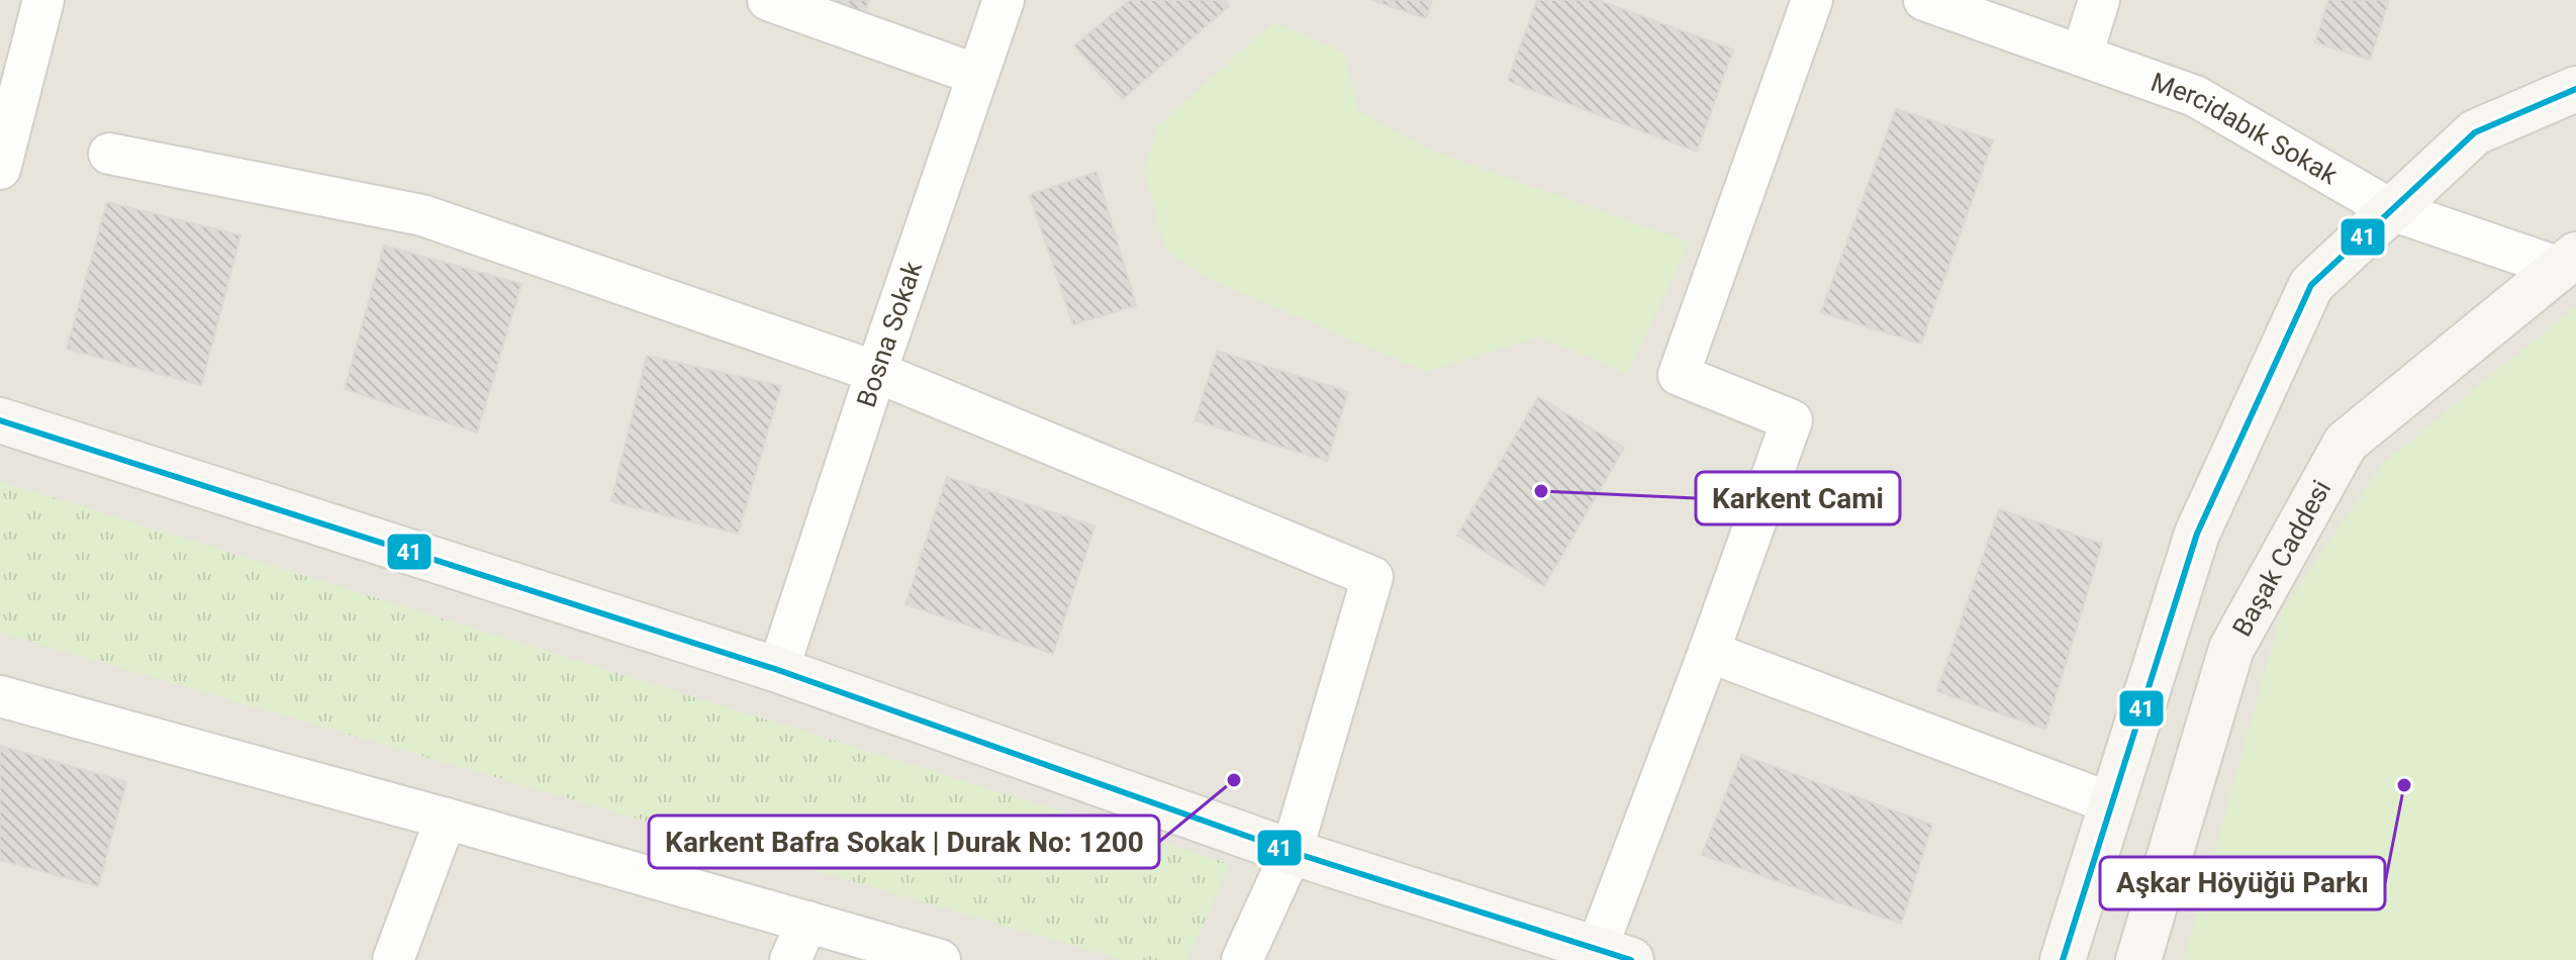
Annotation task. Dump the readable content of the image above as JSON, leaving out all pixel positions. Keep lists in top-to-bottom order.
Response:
{
  "streets": {
    "street": ["Mercidabık Sokak", "Bosna Sokak", "Başak Caddesi"]
  },
  "crossings": [
    ["Mercidabık Sokak", "Başak Caddesi"]
  ],
  "places": ["Karkent Cami", "Karkent Bafra Sokak | Durak No: 1200", "Aşkar Höyüğü Parkı"],
  "lines": ["transit line 41"]
}
